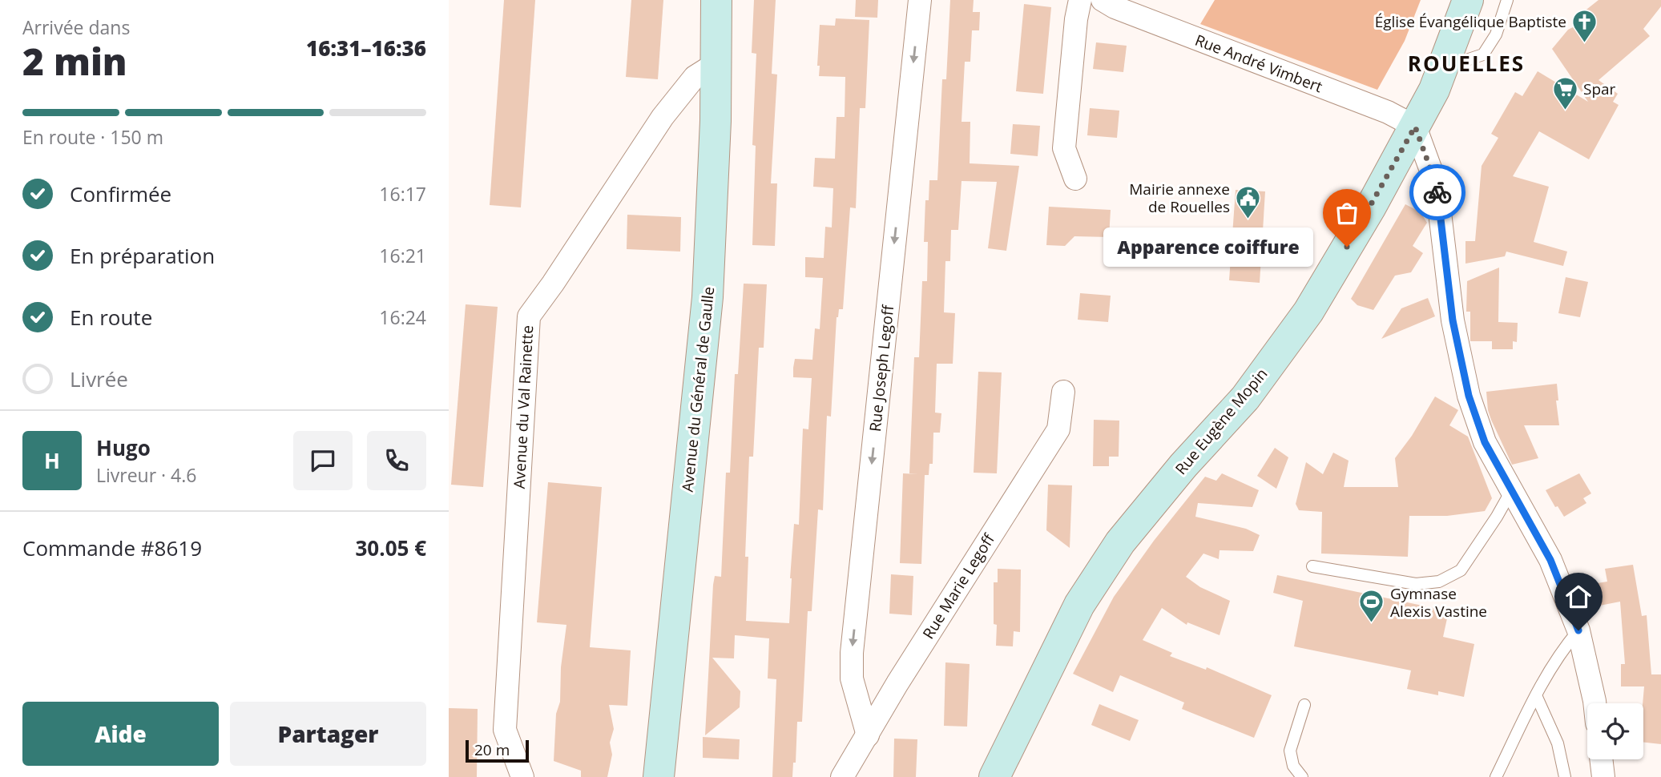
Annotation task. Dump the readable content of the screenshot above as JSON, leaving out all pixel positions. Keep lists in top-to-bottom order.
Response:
{
  "streets": {
    "main road": ["Avenue du Général de Gaulle", "Rue Eugène Mopin"],
    "street": [
      "Rue André Vimbert",
      "Rue Joseph Legoff",
      "Avenue du Val Rainette",
      "Rue Marie Legoff"
    ]
  },
  "crossings": [
    ["Rue André Vimbert", "Rue Eugène Mopin"],
    ["Rue Joseph Legoff", "Rue Marie Legoff"],
    ["Avenue du Général de Gaulle", "Avenue du Val Rainette"]
  ],
  "one_way": ["Rue Joseph Legoff"],
  "districts": ["ROUELLES"],
  "places": {
    "church": ["Église Évangélique Baptiste"],
    "supermarket": ["Spar"],
    "public building": ["Mairie annexe de Rouelles"],
    "other": ["Apparence coiffure"],
    "sports": ["Gymnase Alexis Vastine"]
  },
  "scale_bar": "20 m",
  "page": {
    "heading": ["2 min", "Arrivée dans", "16:31–16:36"],
    "panel": [
      "Hugo",
      "Livreur · 4.6",
      "Commande #8619",
      "30.05 €"
    ],
    "bar": "En route · 150 m",
    "list": [
      ["Confirmée", "16:17"],
      ["En préparation", "16:21"],
      ["En route", "16:24"],
      "Livrée"
    ],
    "bubble": "Apparence coiffure",
    "round": "H",
    "buttons": ["Aide", "Partager"],
    "scale": "20 m"
  }
}
